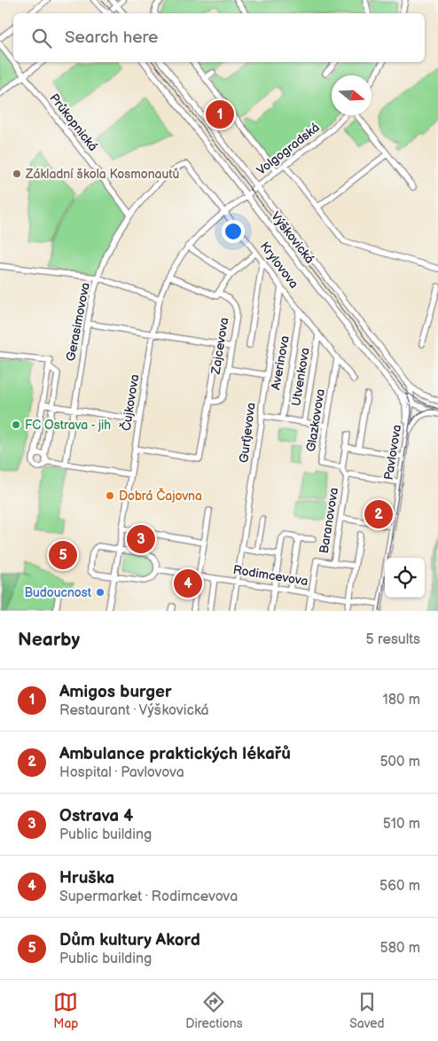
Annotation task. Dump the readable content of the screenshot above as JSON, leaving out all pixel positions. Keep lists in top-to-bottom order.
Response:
{
  "streets": {
    "street": [
      "Průkopnická",
      "Volgogradská",
      "Výškovická",
      "Krylovova",
      "Gerasimovova",
      "Zajcevova",
      "Averinova",
      "Utvenkova",
      "Čujkovova",
      "Glazkovova",
      "Gurťjevova",
      "Pavlovova",
      "Baranovova",
      "Rodimcevova"
    ]
  },
  "crossings": [
    ["Průkopnická", "Gerasimovova"],
    ["Volgogradská", "Výškovická"],
    ["Volgogradská", "Čujkovova"],
    ["Výškovická", "Čujkovova"],
    ["Výškovická", "Pavlovova"],
    ["Krylovova", "Gerasimovova"],
    ["Krylovova", "Averinova"],
    ["Krylovova", "Utvenkova"],
    ["Krylovova", "Čujkovova"],
    ["Krylovova", "Glazkovova"],
    ["Krylovova", "Gurťjevova"],
    ["Zajcevova", "Čujkovova"],
    ["Glazkovova", "Baranovova"],
    ["Gurťjevova", "Rodimcevova"],
    ["Pavlovova", "Rodimcevova"],
    ["Baranovova", "Rodimcevova"]
  ],
  "places": [
    "Základní škola Kosmonautů",
    "FC Ostrava - jih",
    "Dobrá Čajovna",
    "Budoucnost"
  ],
  "north": "right",
  "page": {
    "search": "Search here",
    "pins": [
      "1",
      "2",
      "3",
      "5",
      "4"
    ],
    "heading": ["Nearby", "5 results"],
    "list": [
      {
        "mark": "1",
        "name": "Amigos burger",
        "note": "Restaurant · Výškovická",
        "value": "180 m"
      },
      {
        "mark": "2",
        "name": "Ambulance praktických lékařů",
        "note": "Hospital · Pavlovova",
        "value": "500 m"
      },
      {
        "mark": "3",
        "name": "Ostrava 4",
        "note": "Public building",
        "value": "510 m"
      },
      {
        "mark": "4",
        "name": "Hruška",
        "note": "Supermarket · Rodimcevova",
        "value": "560 m"
      },
      {
        "mark": "5",
        "name": "Dům kultury Akord",
        "note": "Public building",
        "value": "580 m"
      }
    ],
    "nav": ["Map", "Directions", "Saved"]
  }
}
